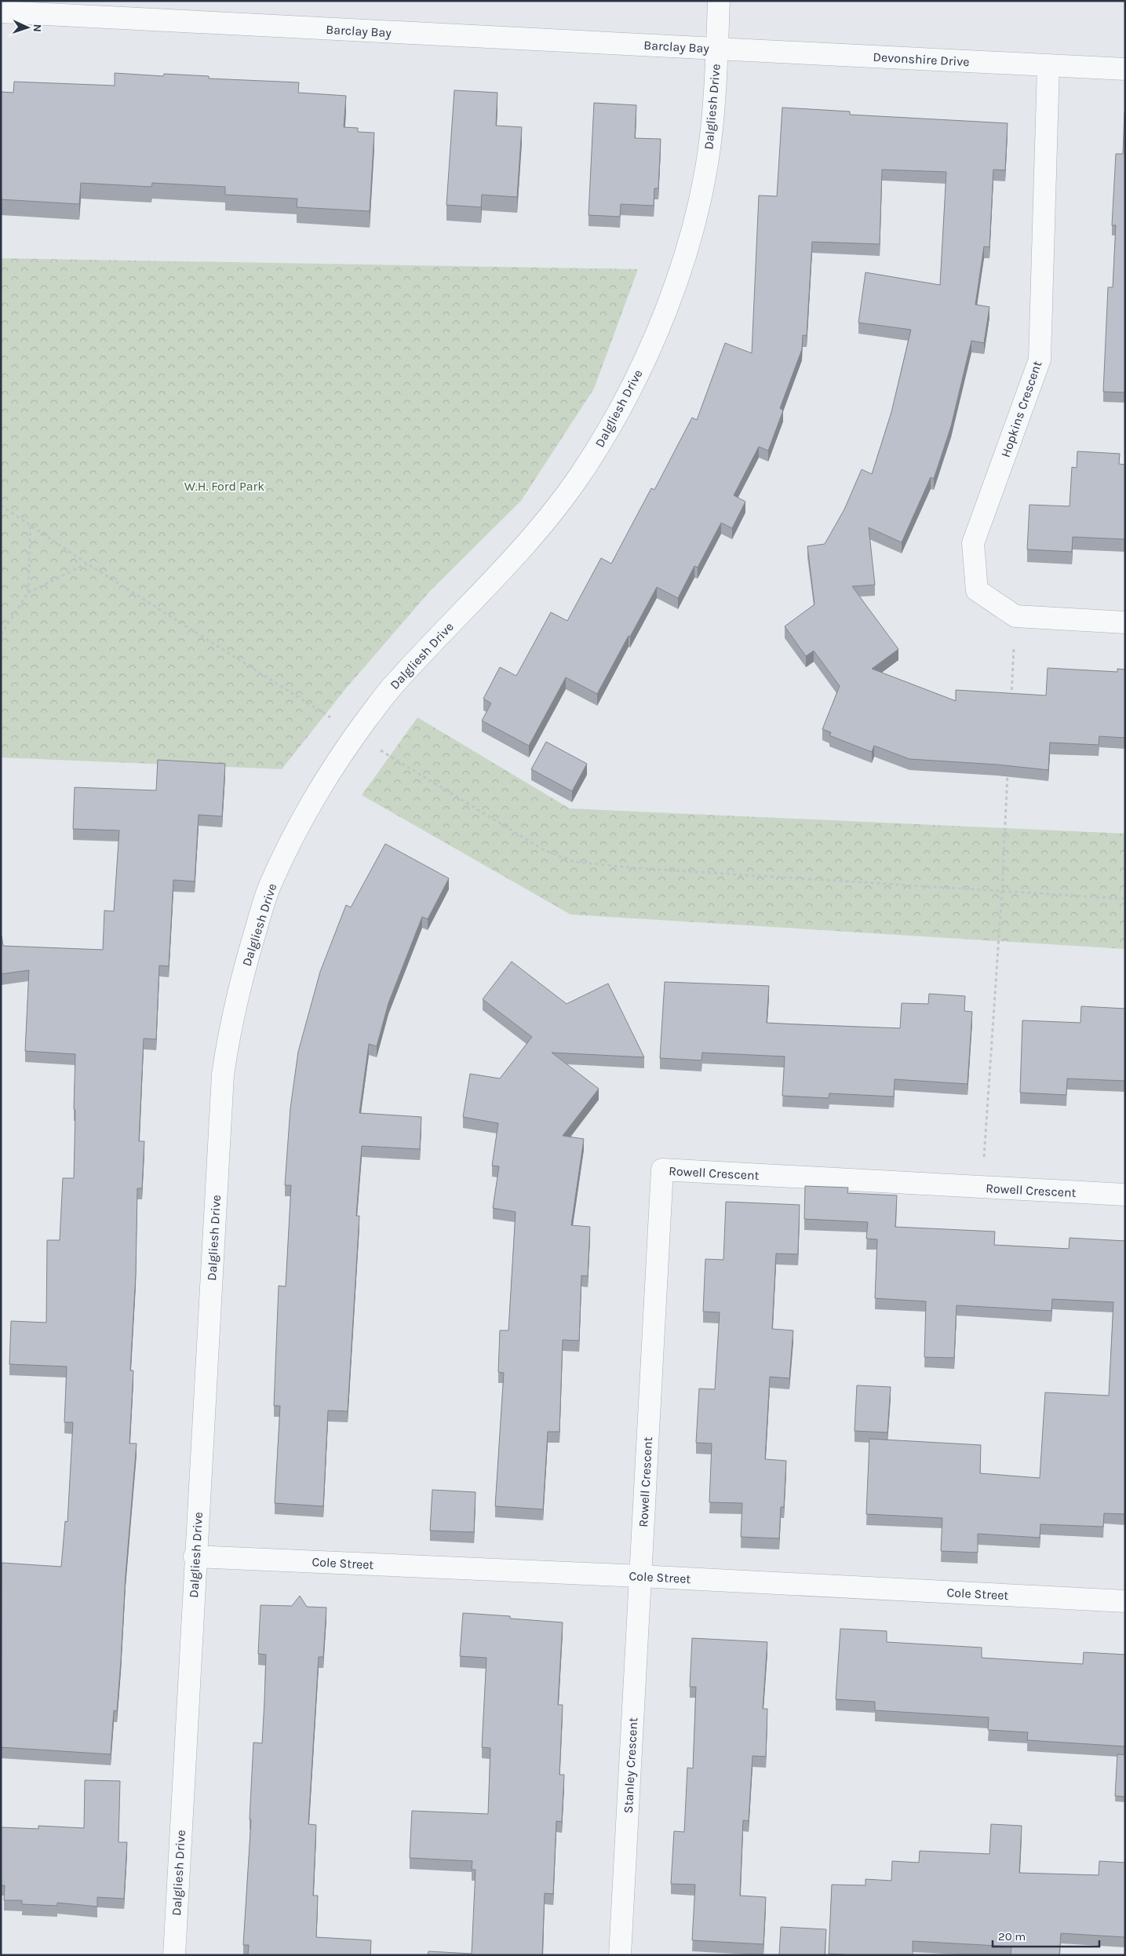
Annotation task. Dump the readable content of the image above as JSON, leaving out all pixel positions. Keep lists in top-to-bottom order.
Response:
{
  "streets": {
    "street": [
      "Barclay Bay",
      "Devonshire Drive",
      "Dalgliesh Drive",
      "Hopkins Crescent",
      "Rowell Crescent",
      "Cole Street",
      "Stanley Crescent"
    ]
  },
  "crossings": [
    ["Barclay Bay", "Devonshire Drive"],
    ["Barclay Bay", "Dalgliesh Drive"],
    ["Devonshire Drive", "Dalgliesh Drive"],
    ["Devonshire Drive", "Hopkins Crescent"],
    ["Dalgliesh Drive", "Cole Street"],
    ["Rowell Crescent", "Cole Street"],
    ["Rowell Crescent", "Stanley Crescent"],
    ["Cole Street", "Stanley Crescent"]
  ],
  "parks": ["W.H. Ford Park"],
  "scale_bar": "20 m",
  "north": "right"
}
